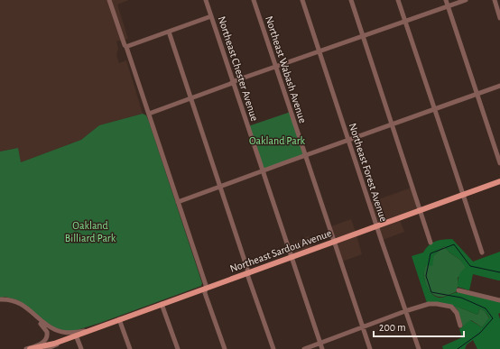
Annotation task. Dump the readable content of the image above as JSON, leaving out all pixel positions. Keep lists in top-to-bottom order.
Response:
{
  "streets": {
    "main road": ["Northeast Sardou Avenue"],
    "street": ["Northeast Chester Avenue", "Northeast Wabash Avenue", "Northeast Forest Avenue"]
  },
  "crossings": [
    ["Northeast Chester Avenue", "Northeast Sardou Avenue"],
    ["Northeast Wabash Avenue", "Northeast Sardou Avenue"],
    ["Northeast Forest Avenue", "Northeast Sardou Avenue"]
  ],
  "parks": ["Oakland Park", "Oakland Billiard Park"],
  "scale_bar": "200 m"
}
